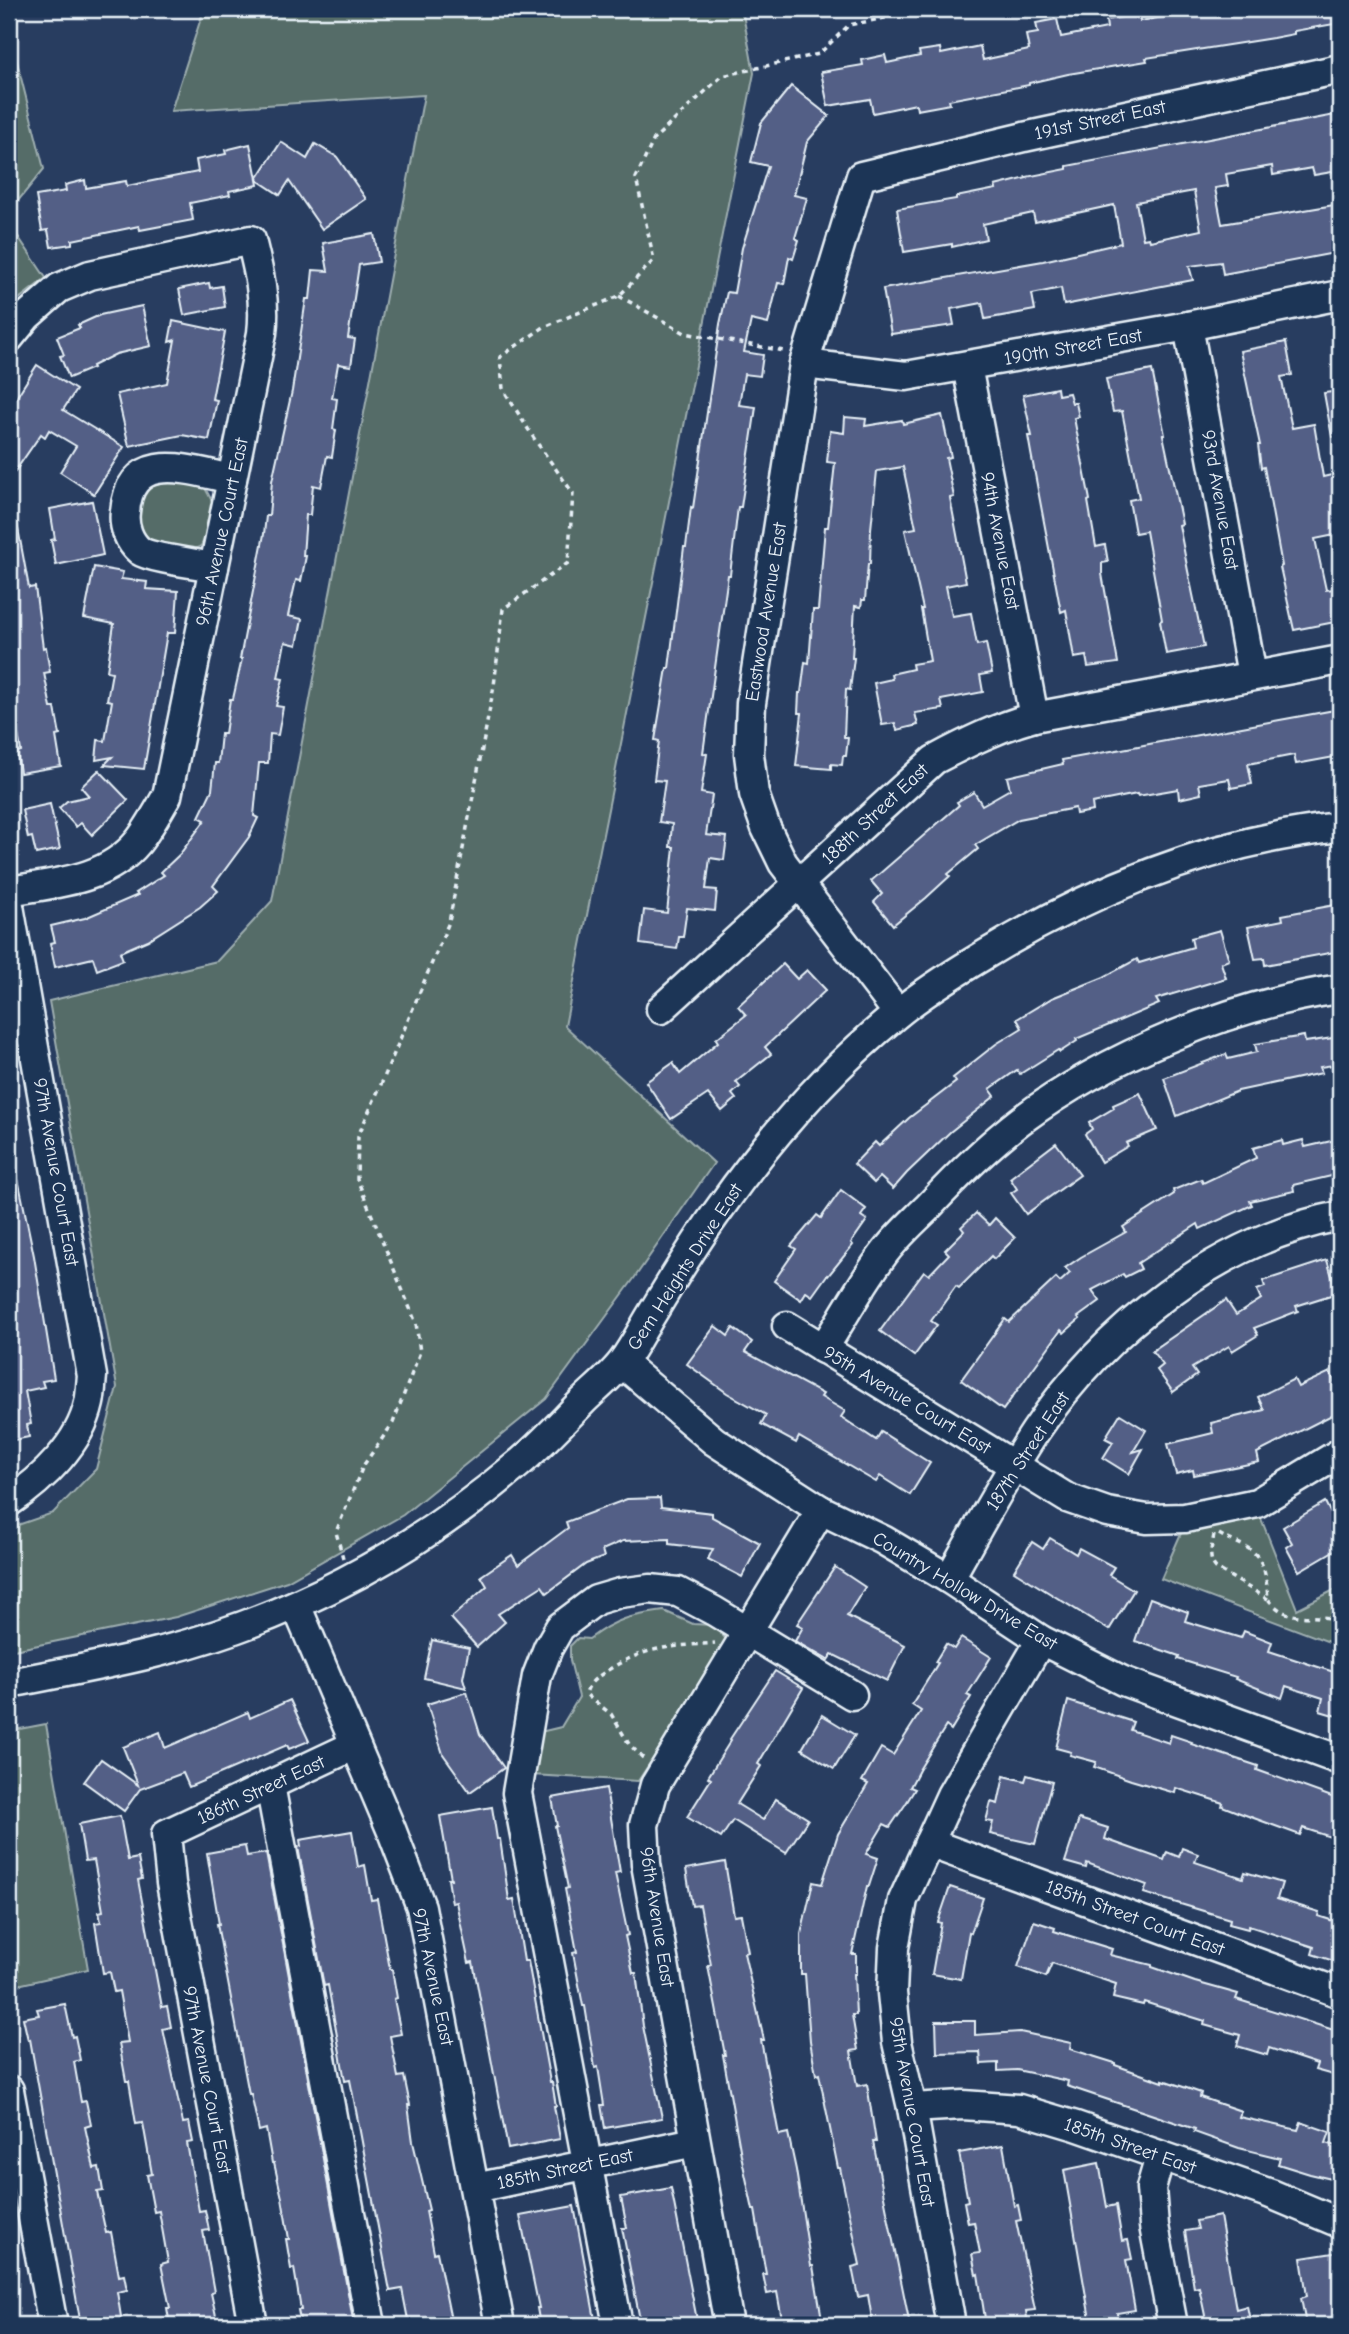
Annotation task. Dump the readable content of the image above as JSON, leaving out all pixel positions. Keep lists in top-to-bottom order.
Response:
{
  "streets": {
    "street": [
      "191st Street East",
      "190th Street East",
      "93rd Avenue East",
      "96th Avenue Court East",
      "94th Avenue East",
      "Eastwood Avenue East",
      "188th Street East",
      "97th Avenue Court East",
      "Gem Heights Drive East",
      "95th Avenue Court East",
      "187th Street East",
      "Country Hollow Drive East",
      "186th Street East",
      "96th Avenue East",
      "185th Street Court East",
      "97th Avenue East",
      "185th Street East"
    ]
  },
  "crossings": [
    ["191st Street East", "Eastwood Avenue East"],
    ["190th Street East", "93rd Avenue East"],
    ["190th Street East", "94th Avenue East"],
    ["190th Street East", "Eastwood Avenue East"],
    ["93rd Avenue East", "188th Street East"],
    ["94th Avenue East", "188th Street East"],
    ["Eastwood Avenue East", "188th Street East"],
    ["Eastwood Avenue East", "Gem Heights Drive East"],
    ["97th Avenue Court East", "186th Street East"],
    ["Gem Heights Drive East", "Country Hollow Drive East"],
    ["Gem Heights Drive East", "97th Avenue East"],
    ["95th Avenue Court East", "187th Street East"],
    ["95th Avenue Court East", "Country Hollow Drive East"],
    ["95th Avenue Court East", "185th Street Court East"],
    ["95th Avenue Court East", "185th Street East"],
    ["187th Street East", "Country Hollow Drive East"],
    ["Country Hollow Drive East", "96th Avenue East"],
    ["186th Street East", "97th Avenue East"],
    ["96th Avenue East", "185th Street East"],
    ["97th Avenue East", "185th Street East"]
  ]
}
